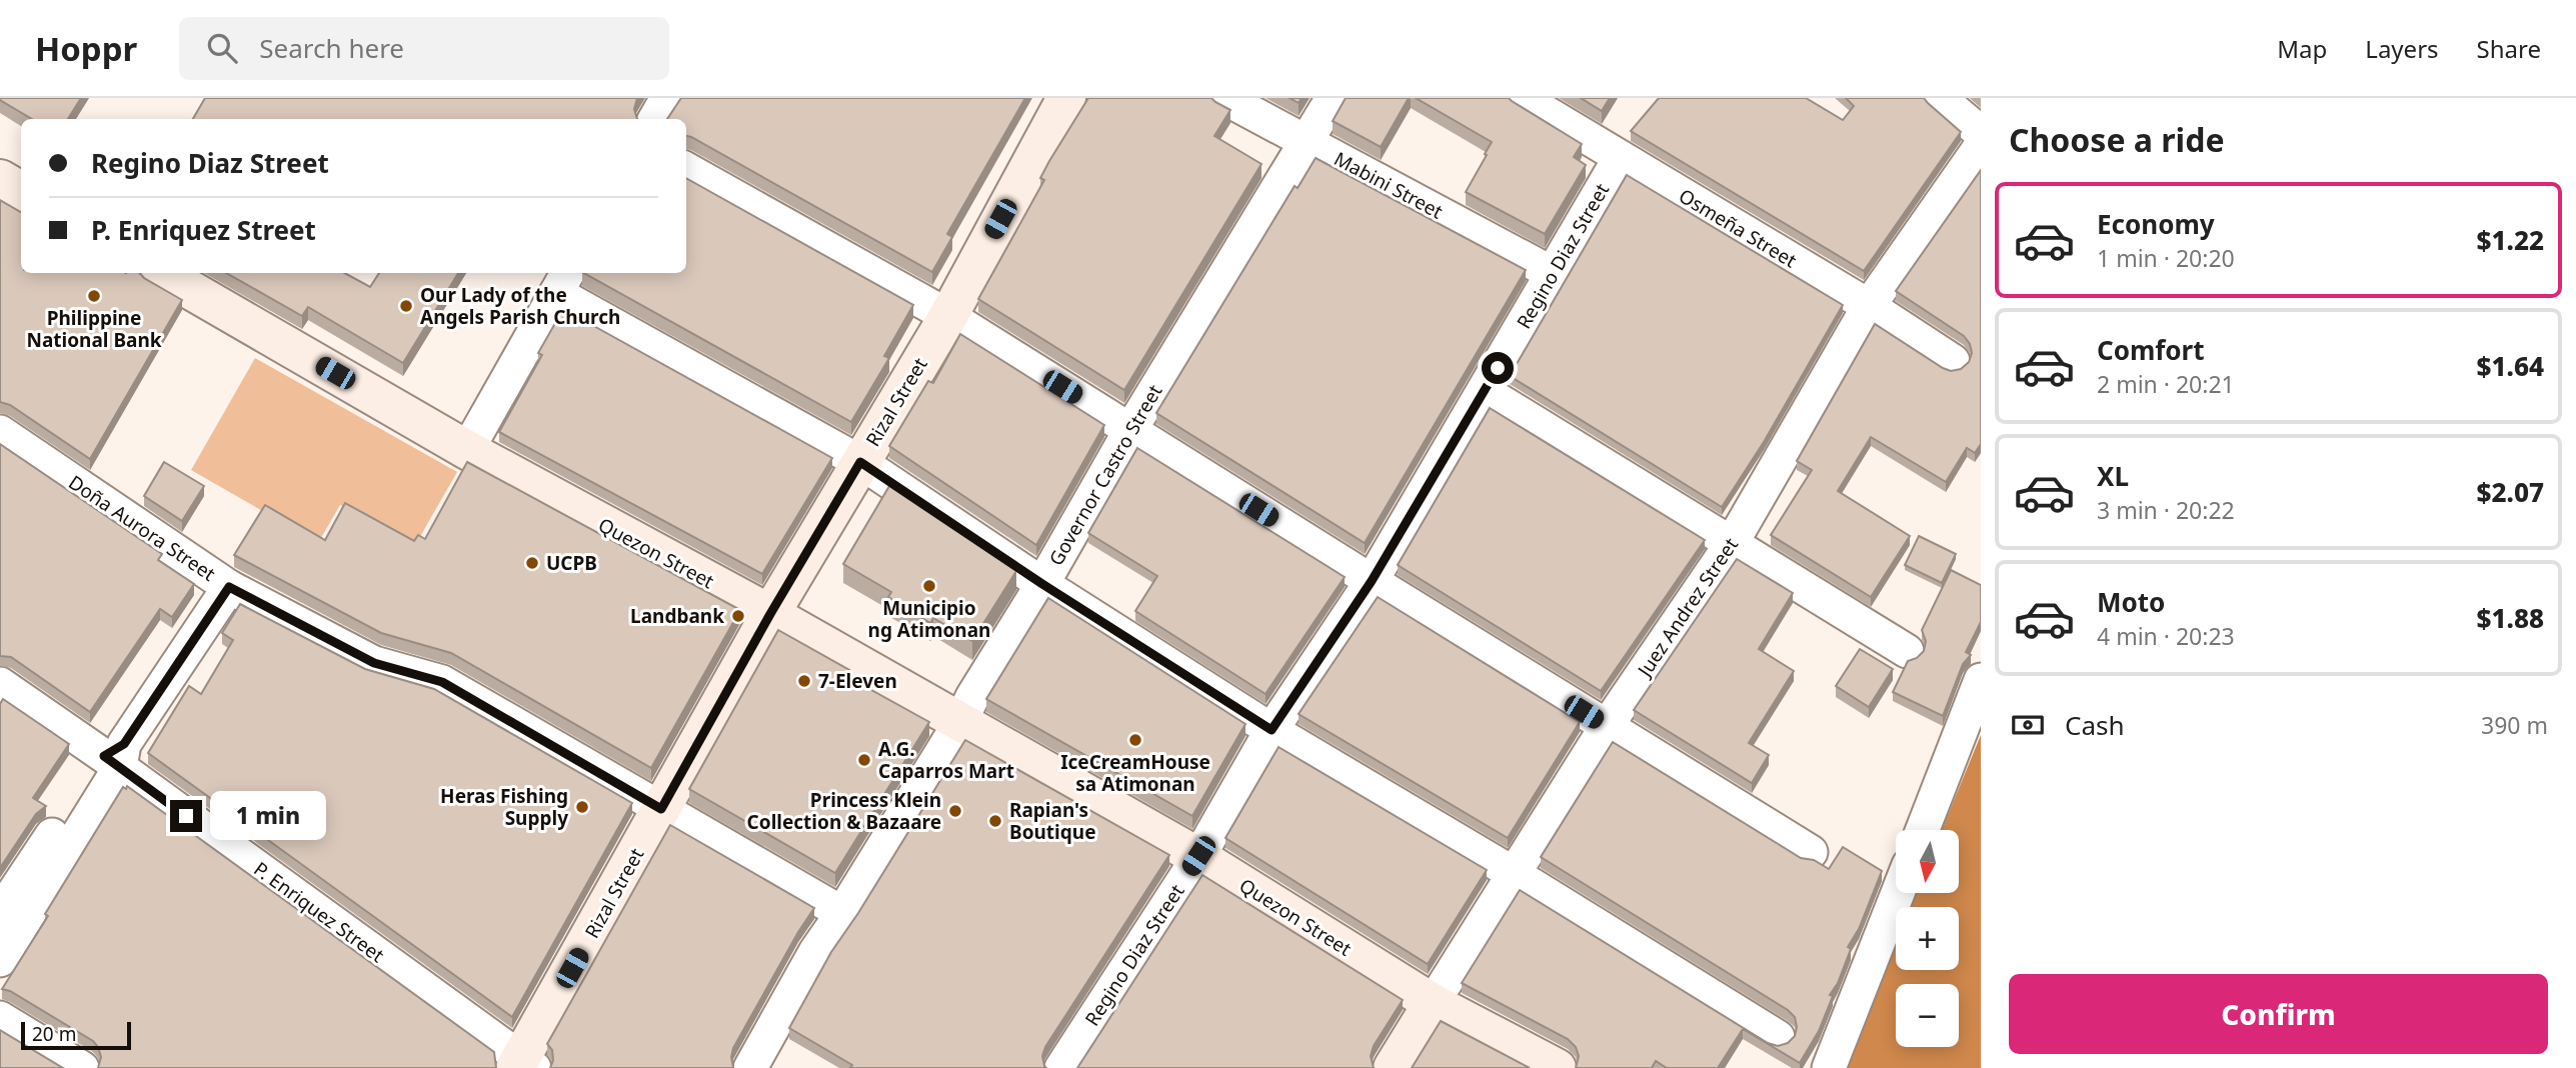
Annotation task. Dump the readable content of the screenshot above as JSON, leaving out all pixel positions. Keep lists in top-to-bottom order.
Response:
{
  "streets": {
    "street": [
      "Mabini Street",
      "Osmeña Street",
      "Regino Diaz Street",
      "Rizal Street",
      "Governor Castro Street",
      "Doña Aurora Street",
      "Quezon Street",
      "Juez Andrez Street",
      "P. Enriquez Street"
    ]
  },
  "crossings": [
    ["Mabini Street", "Regino Diaz Street"],
    ["Mabini Street", "Governor Castro Street"],
    ["Osmeña Street", "Regino Diaz Street"],
    ["Osmeña Street", "Juez Andrez Street"],
    ["Regino Diaz Street", "Quezon Street"],
    ["Rizal Street", "Doña Aurora Street"],
    ["Rizal Street", "Quezon Street"],
    ["Rizal Street", "P. Enriquez Street"],
    ["Governor Castro Street", "Doña Aurora Street"],
    ["Governor Castro Street", "Quezon Street"],
    ["Quezon Street", "Juez Andrez Street"]
  ],
  "places": [
    "Philippine National Bank",
    "Our Lady of the Angels Parish Church",
    "UCPB",
    "Municipio ng Atimonan",
    "Landbank",
    "7-Eleven",
    "IceCreamHouse sa Atimonan",
    "A.G. Caparros Mart",
    "Heras Fishing Supply",
    "Princess Klein Collection & Bazaare",
    "Rapian's Boutique"
  ],
  "scale_bar": "20 m",
  "north": "bottom",
  "page": {
    "header": "Hoppr",
    "search": "Search here",
    "nav": ["Map", "Layers", "Share"],
    "heading": "Choose a ride",
    "banner": ["Regino Diaz Street", "P. Enriquez Street"],
    "list": [
      {
        "name": "Economy",
        "note": "1 min · 20:20",
        "value": "$1.22"
      },
      {
        "name": "Comfort",
        "note": "2 min · 20:21",
        "value": "$1.64"
      },
      {
        "name": "XL",
        "note": "3 min · 20:22",
        "value": "$2.07"
      },
      {
        "name": "Moto",
        "note": "4 min · 20:23",
        "value": "$1.88"
      }
    ],
    "pay": ["Cash", "390 m"],
    "bubble": "1 min",
    "map_buttons": ["+", "−"],
    "buttons": "Confirm",
    "scale": "20 m"
  }
}
